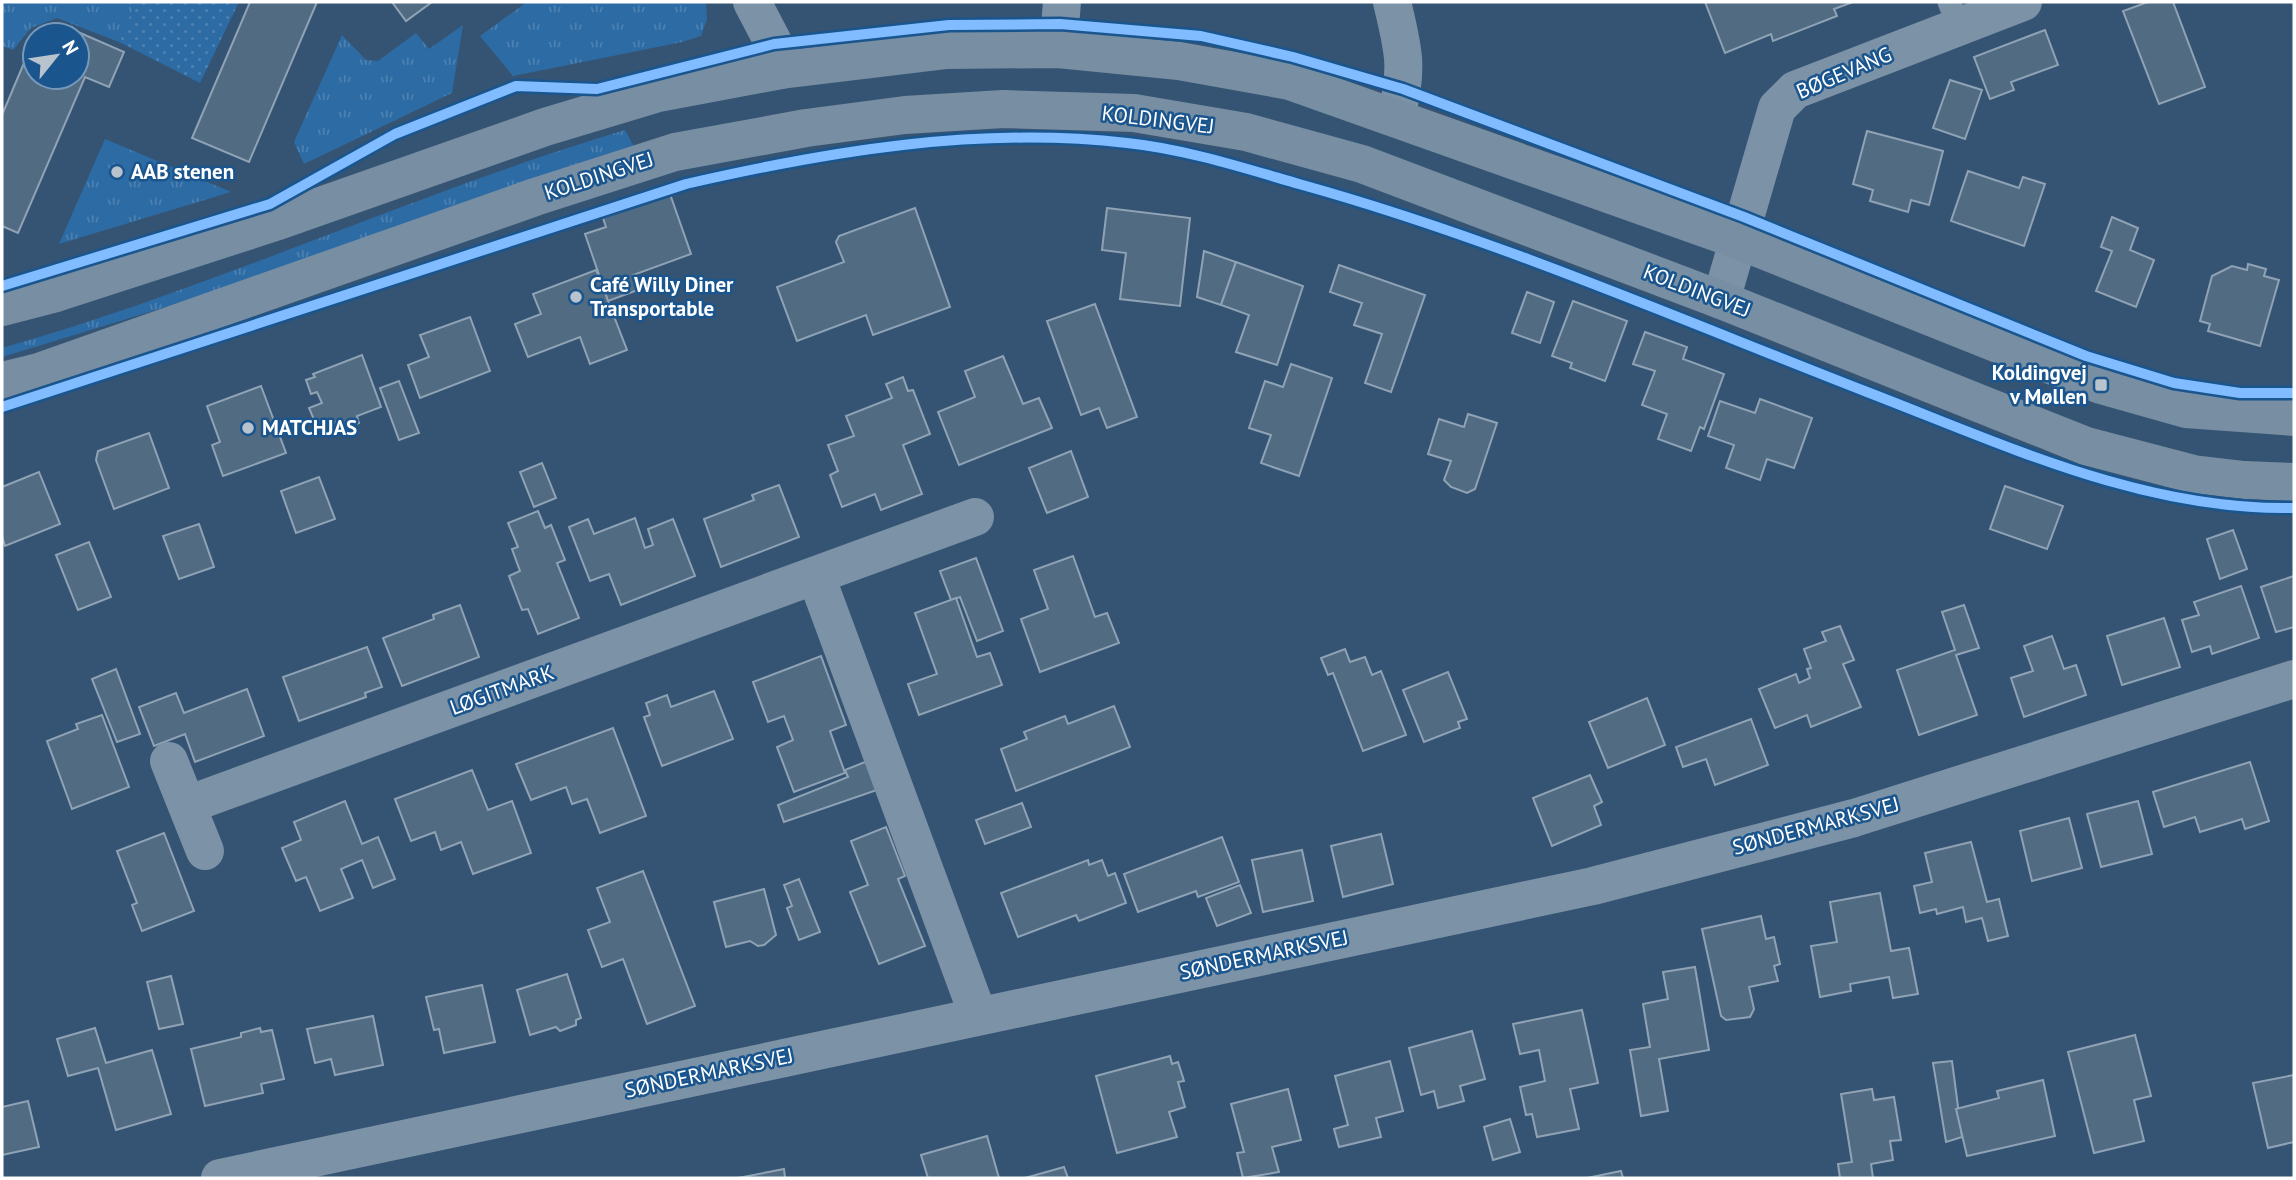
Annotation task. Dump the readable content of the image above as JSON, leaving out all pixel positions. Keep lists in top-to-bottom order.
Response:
{
  "streets": {
    "main road": ["KOLDINGVEJ"],
    "street": ["BØGEVANG", "LØGITMARK", "SØNDERMARKSVEJ"]
  },
  "crossings": [
    ["BØGEVANG", "KOLDINGVEJ"]
  ],
  "places": {
    "other": ["AAB stenen", "Café Willy Diner Transportable", "MATCHJAS"],
    "transit": ["Koldingvej v Møllen"]
  },
  "north": "top right"
}
